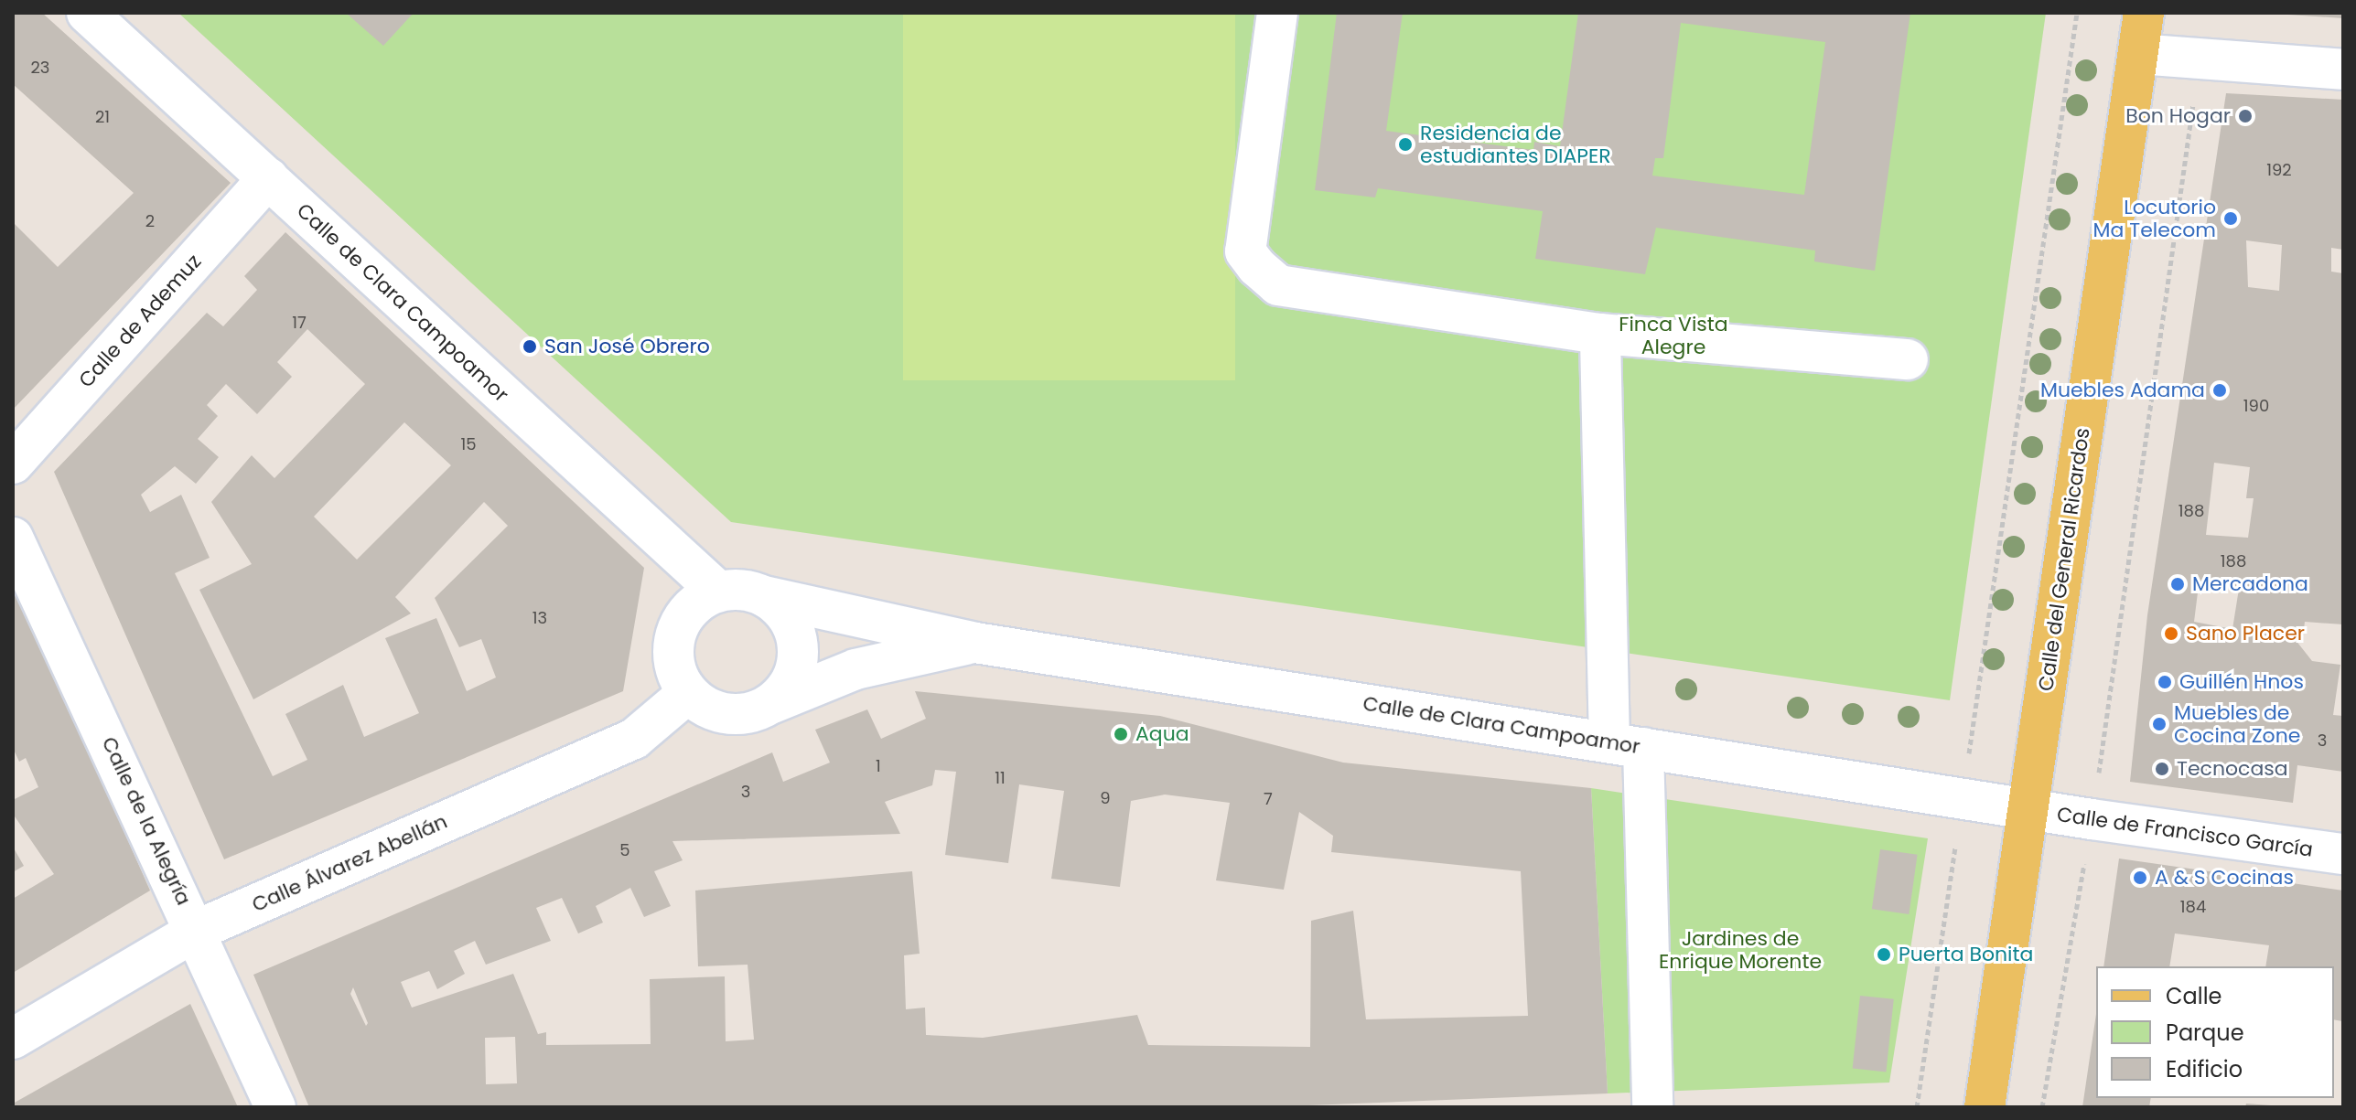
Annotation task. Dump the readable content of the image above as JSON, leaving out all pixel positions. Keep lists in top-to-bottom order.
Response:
{
  "streets": {
    "main road": ["Calle del General Ricardos"],
    "street": [
      "Calle de Clara Campoamor",
      "Calle de Ademuz",
      "Calle de la Alegría",
      "Calle de Francisco García",
      "Calle Álvarez Abellán"
    ]
  },
  "crossings": [
    ["Calle de Clara Campoamor", "Calle de Ademuz"],
    ["Calle de Clara Campoamor", "Calle del General Ricardos"],
    ["Calle de Clara Campoamor", "Calle de Francisco García"],
    ["Calle de Clara Campoamor", "Calle Álvarez Abellán"],
    ["Calle del General Ricardos", "Calle de Francisco García"],
    ["Calle de la Alegría", "Calle Álvarez Abellán"]
  ],
  "parks": ["Finca Vista Alegre", "Jardines de Enrique Morente"],
  "places": [
    "Bon Hogar",
    "Residencia de estudiantes DIAPER",
    "Locutorio Ma Telecom",
    "San José Obrero",
    "Muebles Adama",
    "Mercadona",
    "Sano Placer",
    "Guillén Hnos",
    "Muebles de Cocina Zone",
    "Aqua",
    "Tecnocasa",
    "A & S Cocinas",
    "Puerta Bonita"
  ],
  "house_numbers": [
    "23",
    "21",
    "192",
    "2",
    "17",
    "190",
    "15",
    "188",
    "188",
    "13",
    "3",
    "1",
    "11",
    "3",
    "9",
    "7",
    "5",
    "184"
  ],
  "legend": ["Calle", "Parque", "Edificio"]
}
